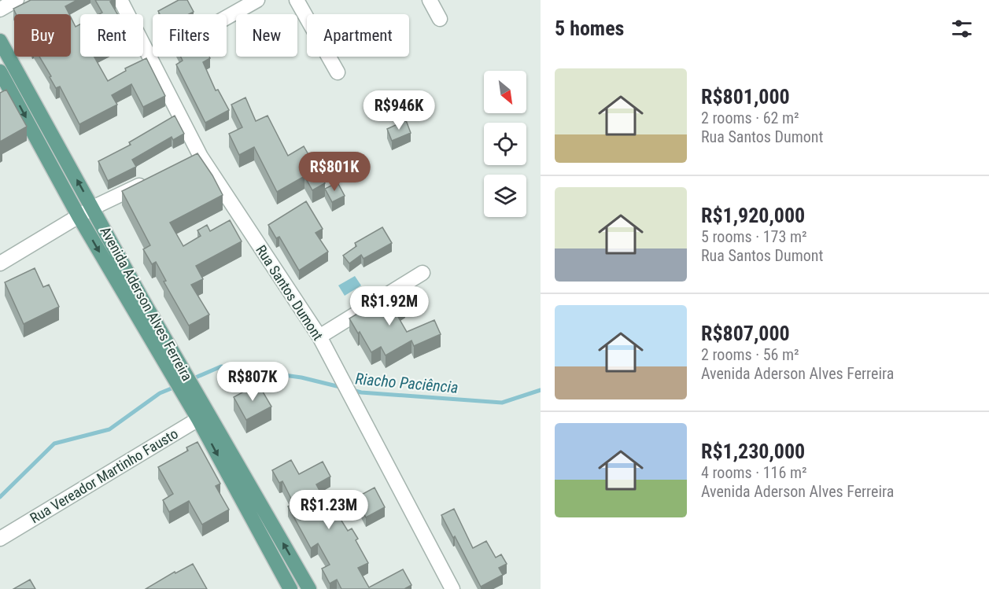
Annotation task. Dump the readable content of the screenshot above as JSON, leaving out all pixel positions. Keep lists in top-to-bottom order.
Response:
{
  "streets": {
    "main road": ["Avenida Aderson Alves Ferreira"],
    "street": ["Rua Santos Dumont", "Rua Vereador Martinho Fausto"]
  },
  "crossings": [
    ["Avenida Aderson Alves Ferreira", "Rua Vereador Martinho Fausto"]
  ],
  "water": ["Riacho Paciência"],
  "north": "bottom right",
  "page": {
    "heading": "5 homes",
    "chip": [
      "Buy",
      "Rent",
      "Filters",
      "New",
      "Apartment"
    ],
    "list": [
      {
        "name": "R$801,000",
        "note": "2 rooms · 62 m² · Rua Santos Dumont"
      },
      {
        "name": "R$1,920,000",
        "note": "5 rooms · 173 m² · Rua Santos Dumont"
      },
      {
        "name": "R$807,000",
        "note": "2 rooms · 56 m² · Avenida Aderson Alves Ferreira"
      },
      {
        "name": "R$1,230,000",
        "note": "4 rooms · 116 m² · Avenida Aderson Alves Ferreira"
      }
    ],
    "price": [
      "R$946K",
      "R$801K",
      "R$1.92M",
      "R$807K",
      "R$1.23M"
    ]
  }
}
